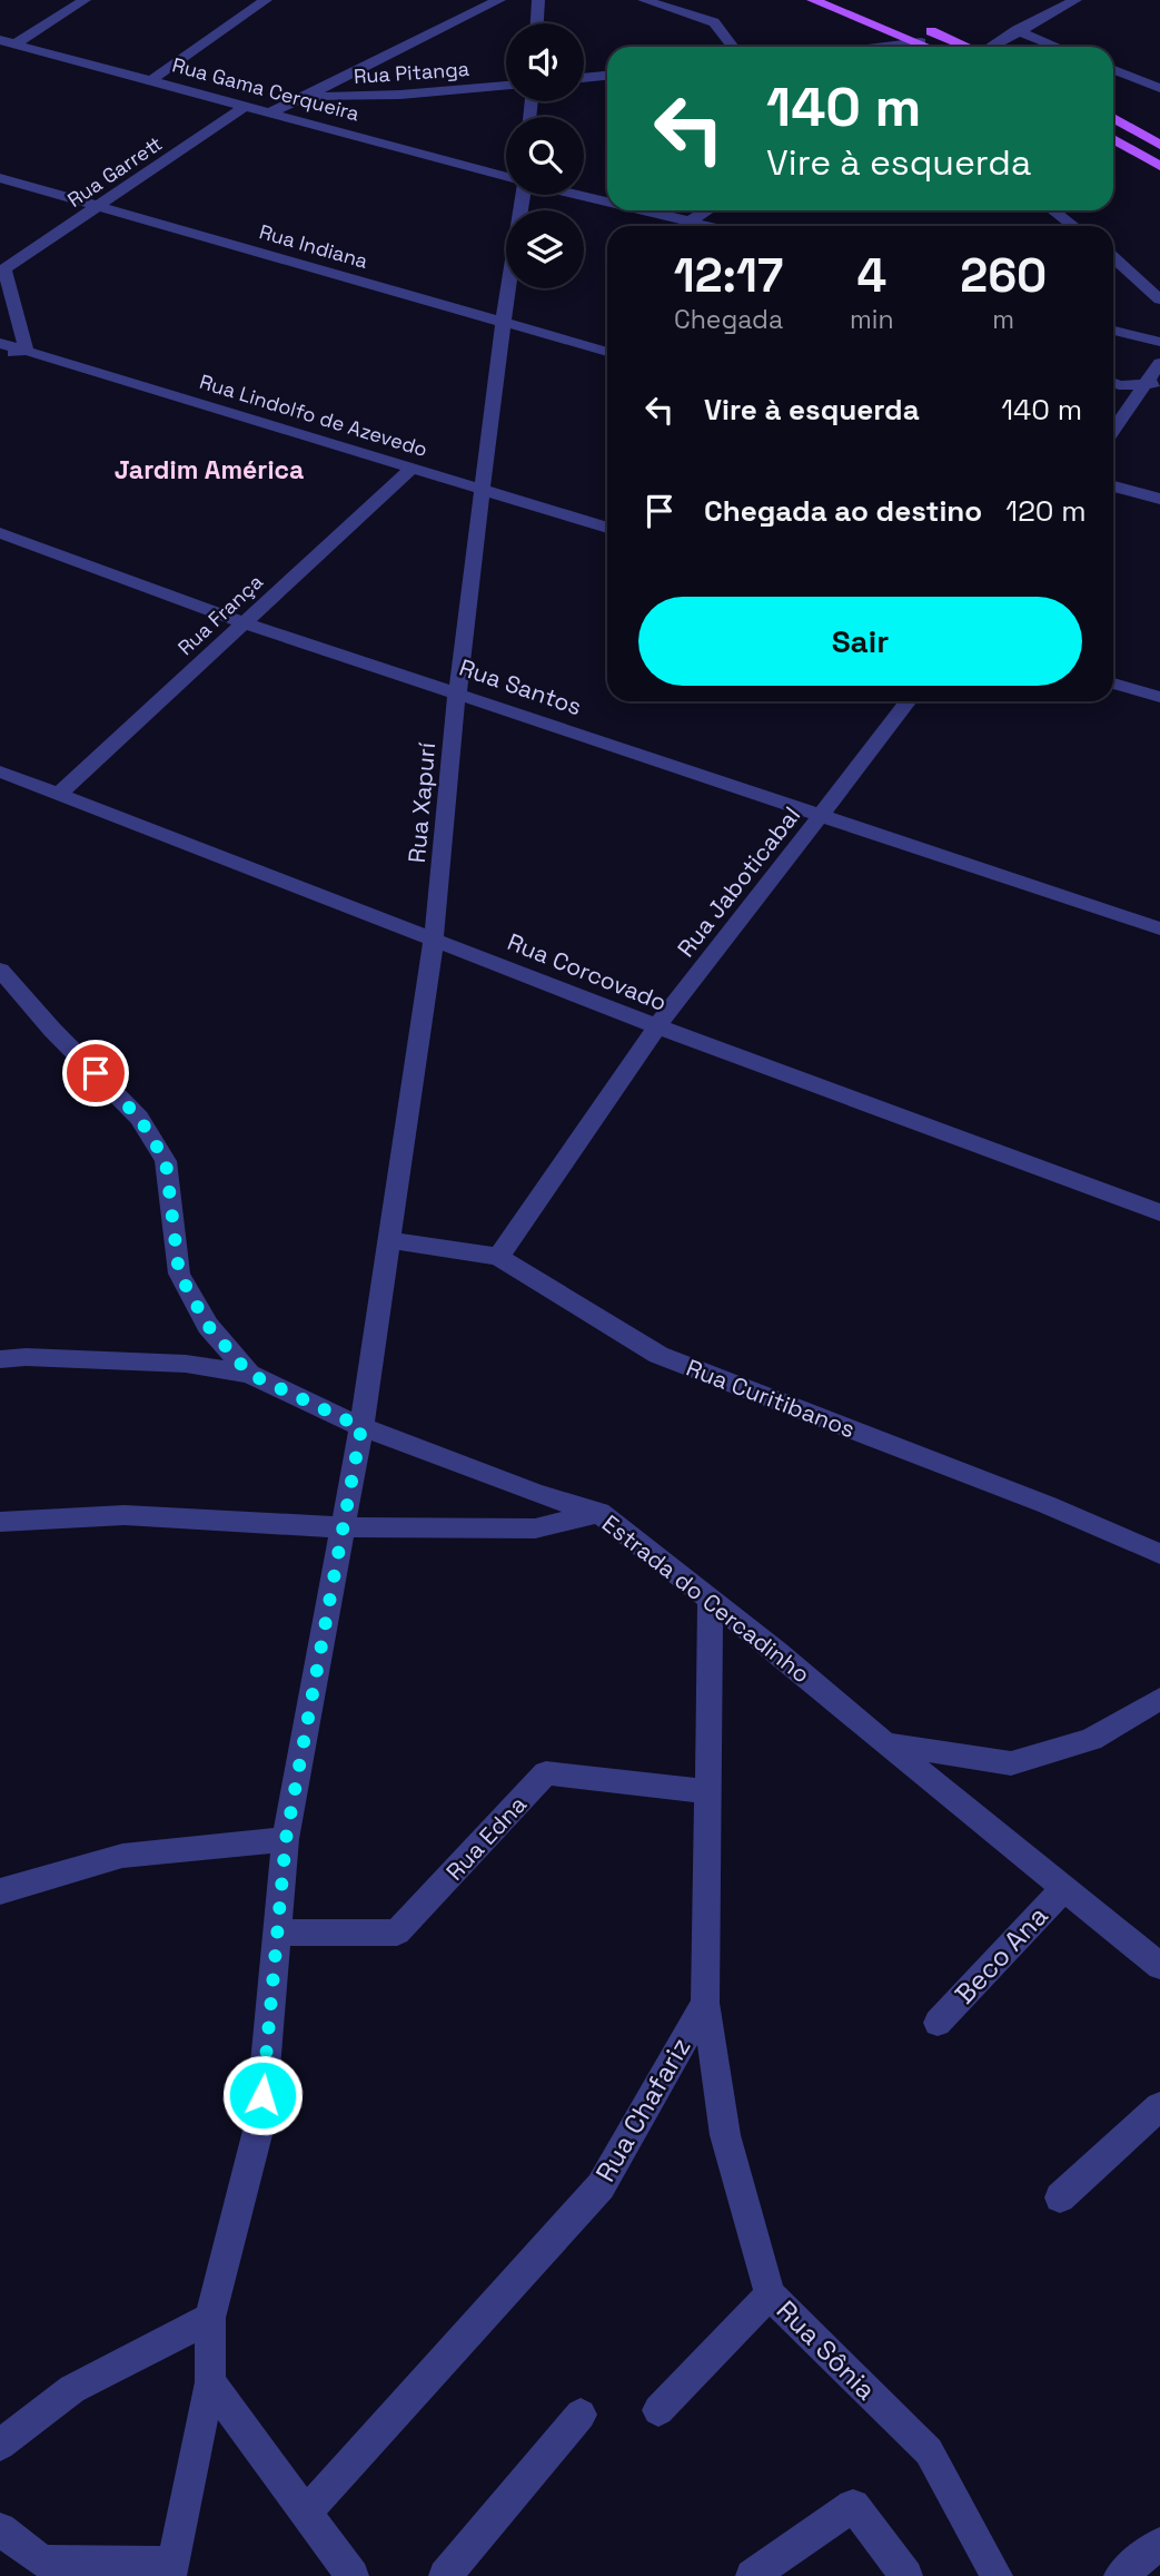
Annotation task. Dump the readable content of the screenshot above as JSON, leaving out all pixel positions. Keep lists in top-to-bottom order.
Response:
{
  "streets": {
    "street": [
      "Rua Pitanga",
      "Rua Gama Cerqueira",
      "Rua Garrett",
      "Rua Indiana",
      "Rua Lindolfo de Azevedo",
      "Rua França",
      "Rua Santos",
      "Rua Xapurí",
      "Rua Jaboticabal",
      "Rua Corcovado",
      "Rua Curitibanos",
      "Estrada do Cercadinho",
      "Rua Edna",
      "Beco Ana",
      "Rua Chafariz",
      "Rua Sônia"
    ]
  },
  "crossings": [
    ["Rua Gama Cerqueira", "Rua Garrett"],
    ["Rua Garrett", "Rua Indiana"],
    ["Rua Indiana", "Rua Xapurí"],
    ["Rua Lindolfo de Azevedo", "Rua França"],
    ["Rua Lindolfo de Azevedo", "Rua Xapurí"],
    ["Rua França", "Rua Santos"],
    ["Rua França", "Rua Corcovado"],
    ["Rua Santos", "Rua Xapurí"],
    ["Rua Santos", "Rua Jaboticabal"],
    ["Rua Xapurí", "Rua Corcovado"],
    ["Rua Xapurí", "Rua Curitibanos"],
    ["Rua Xapurí", "Estrada do Cercadinho"],
    ["Rua Xapurí", "Rua Edna"],
    ["Rua Jaboticabal", "Rua Corcovado"],
    ["Rua Jaboticabal", "Rua Curitibanos"],
    ["Estrada do Cercadinho", "Beco Ana"],
    ["Estrada do Cercadinho", "Rua Chafariz"],
    ["Rua Edna", "Rua Chafariz"],
    ["Rua Chafariz", "Rua Sônia"]
  ],
  "districts": ["Jardim América"],
  "page": {
    "turn": ["140 m", "Vire à esquerda"],
    "eta": [
      "12:17",
      "Chegada",
      "4",
      "min",
      "260",
      "m"
    ],
    "list": [
      {
        "name": "Vire à esquerda",
        "value": "140 m"
      },
      {
        "name": "Chegada ao destino",
        "value": "120 m"
      }
    ],
    "buttons": "Sair"
  }
}
